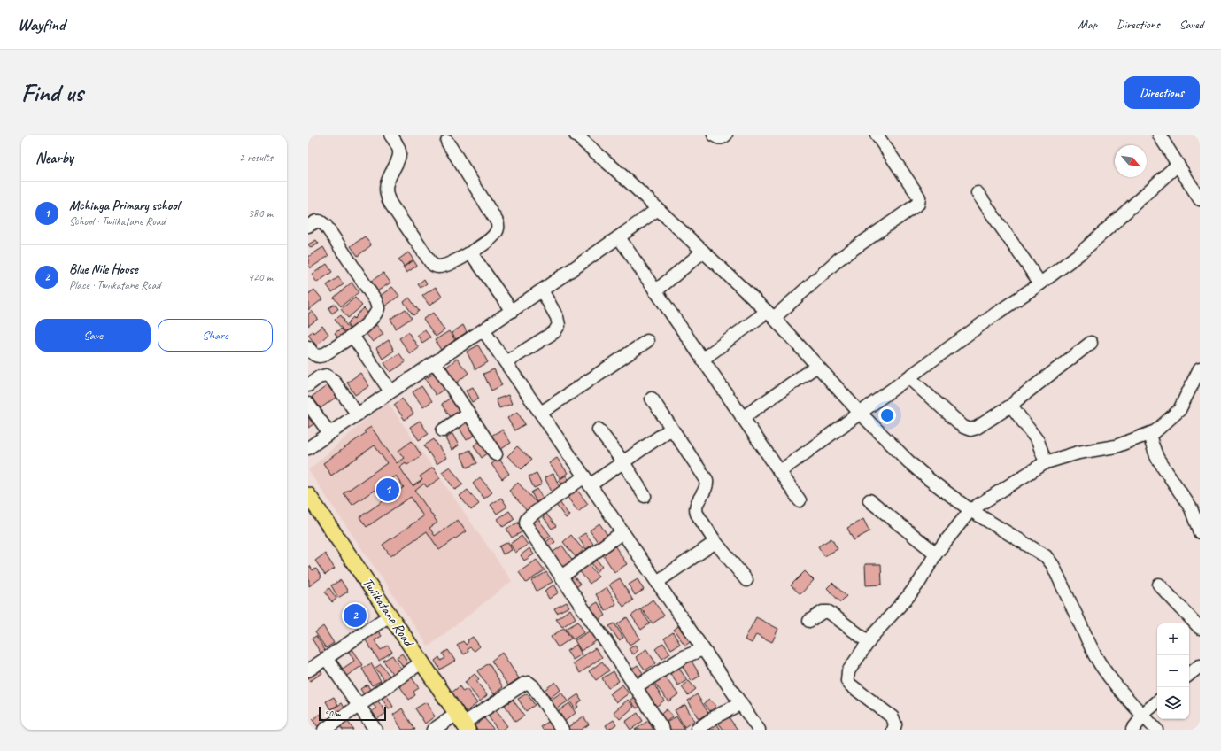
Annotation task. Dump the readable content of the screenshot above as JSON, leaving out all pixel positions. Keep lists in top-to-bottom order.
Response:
{
  "streets": {
    "main road": ["Twiikatane Road"]
  },
  "scale_bar": "50 m",
  "north": "bottom right",
  "page": {
    "header": "Wayfind",
    "nav": ["Map", "Directions", "Saved"],
    "buttons": [
      "Directions",
      ["Save", "Share"]
    ],
    "title": "Find us",
    "heading": ["Nearby", "2 results"],
    "list": [
      {
        "mark": "1",
        "name": "Mchinga Primary school",
        "note": "School · Twiikatane Road",
        "value": "380 m"
      },
      {
        "mark": "2",
        "name": "Blue Nile House",
        "note": "Place · Twiikatane Road",
        "value": "420 m"
      }
    ],
    "pins": ["1", "2"],
    "map_buttons": ["+", "−"],
    "scale": "50 m"
  }
}
